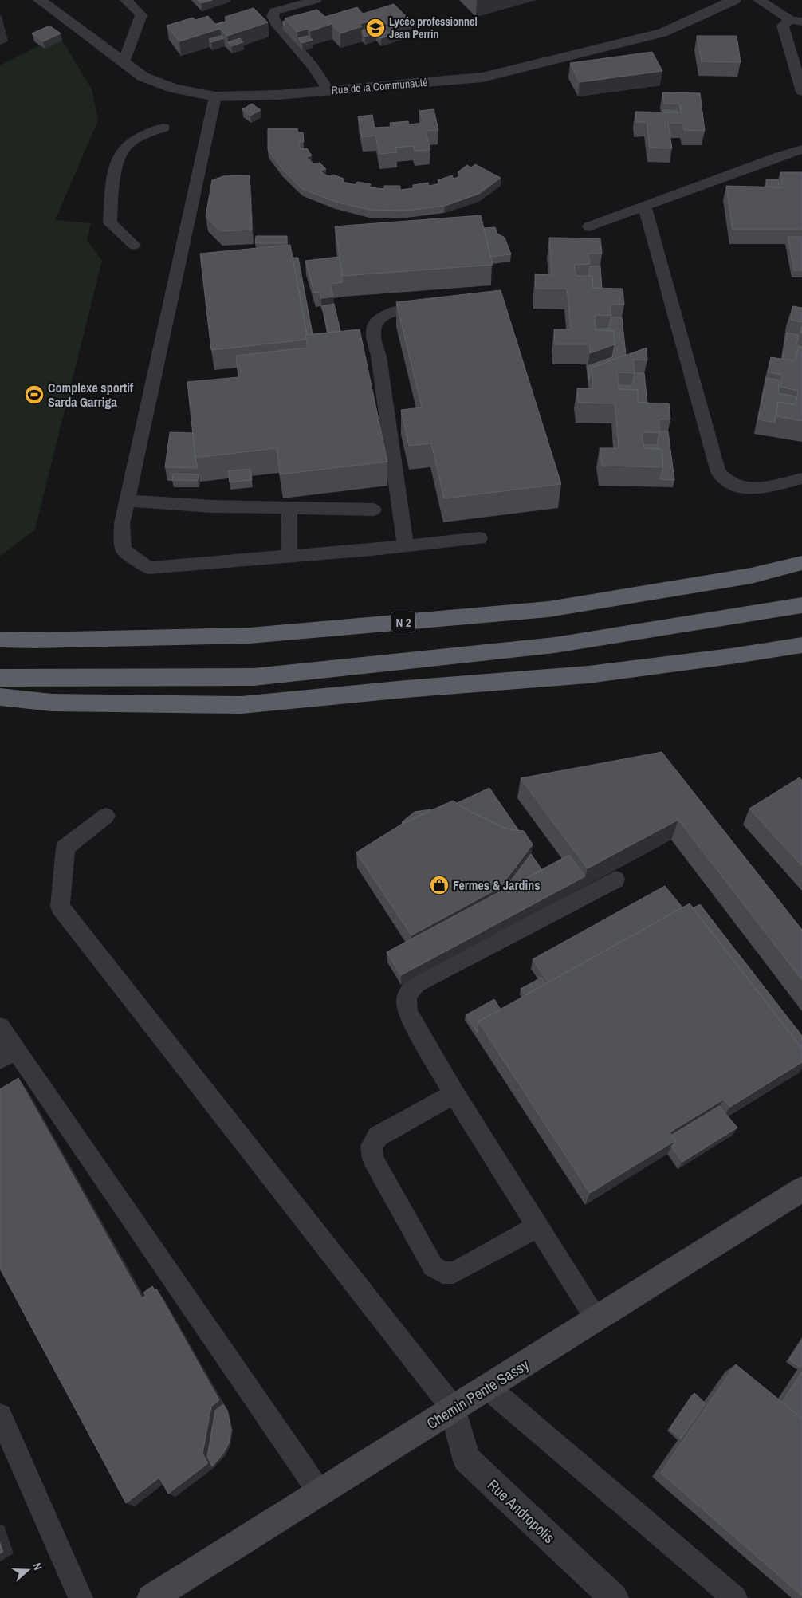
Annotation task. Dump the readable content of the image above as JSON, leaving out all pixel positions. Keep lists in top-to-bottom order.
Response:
{
  "streets": {
    "highway": ["N 2"],
    "main road": ["Chemin Pente Sassy"],
    "street": ["Rue de la Communauté", "Rue Andropolis"]
  },
  "crossings": [
    ["Chemin Pente Sassy", "Rue Andropolis"]
  ],
  "places": {
    "school or university": ["Lycée professionnel Jean Perrin"],
    "sports": ["Complexe sportif Sarda Garriga"],
    "shop": ["Fermes & Jardins"]
  },
  "north": "right"
}
